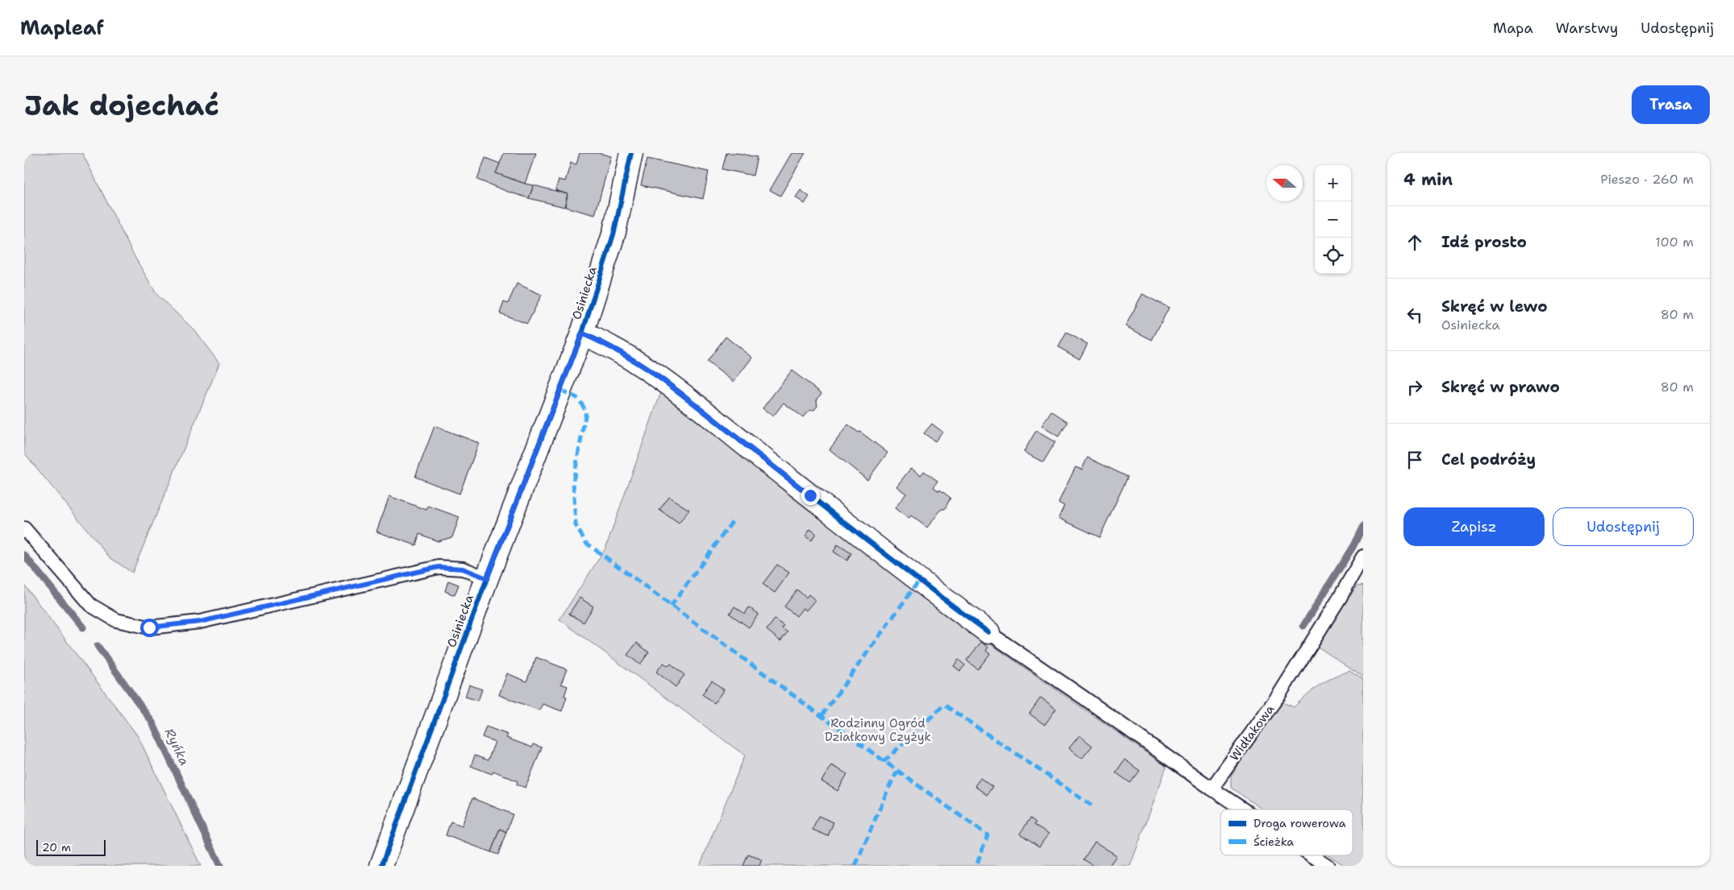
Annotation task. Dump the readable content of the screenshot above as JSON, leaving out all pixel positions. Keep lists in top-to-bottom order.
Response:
{
  "streets": {
    "street": ["Osiniecka"],
    "lane": ["Widłakowa"]
  },
  "water": ["Ryńka"],
  "parks": ["Rodzinny Ogród Działkowy Czyżyk"],
  "legend": ["Droga rowerowa", "Ścieżka"],
  "scale_bar": "20 m",
  "north": "left",
  "page": {
    "header": "Mapleaf",
    "nav": ["Mapa", "Warstwy", "Udostępnij"],
    "buttons": [
      "Trasa",
      ["Zapisz", "Udostępnij"]
    ],
    "title": "Jak dojechać",
    "heading": ["4 min", "Pieszo · 260 m"],
    "map_buttons": ["+", "−"],
    "list": [
      ["Idź prosto", "100 m"],
      ["Skręć w lewo", "Osiniecka", "80 m"],
      ["Skręć w prawo", "80 m"],
      "Cel podróży"
    ],
    "scale": "20 m"
  }
}
